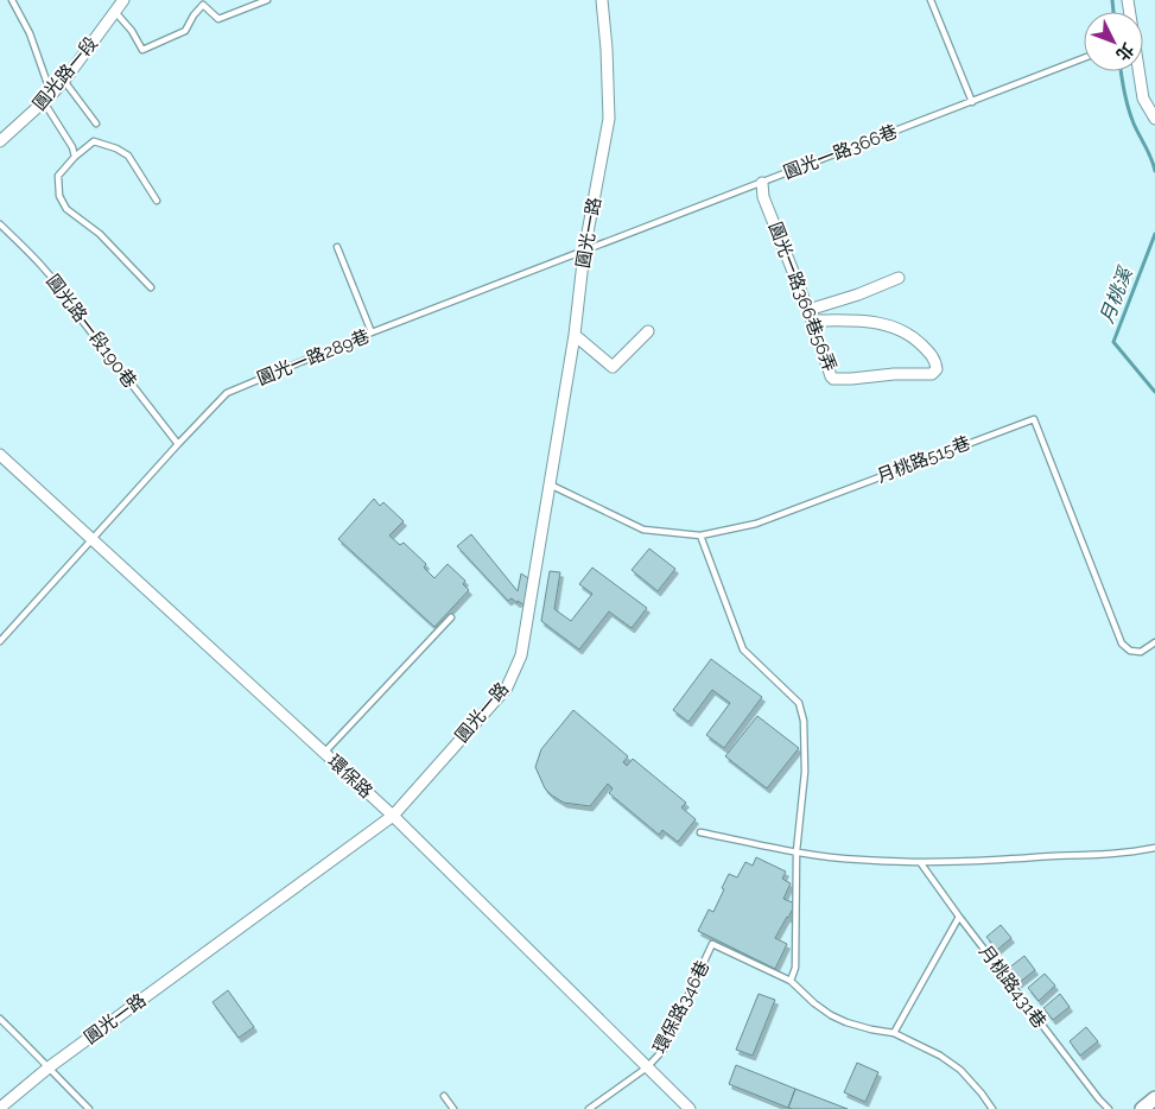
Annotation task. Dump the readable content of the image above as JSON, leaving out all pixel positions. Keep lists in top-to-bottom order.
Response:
{
  "streets": {
    "street": [
      "圓光路一段",
      "圓光一路",
      "圓光一路366巷56弄",
      "環保路"
    ],
    "lane": [
      "圓光一路366巷",
      "圓光路一段190巷",
      "圓光一路289巷",
      "月桃路515巷",
      "月桃路431巷",
      "環保路346巷"
    ]
  },
  "crossings": [
    ["圓光一路366巷", "圓光一路"],
    ["圓光一路366巷", "圓光一路366巷56弄"],
    ["圓光一路366巷", "圓光一路289巷"],
    ["圓光一路", "圓光一路289巷"],
    ["圓光一路", "月桃路515巷"],
    ["圓光一路", "環保路"],
    ["圓光路一段190巷", "圓光一路289巷"],
    ["圓光一路289巷", "環保路"],
    ["環保路", "環保路346巷"]
  ],
  "water": ["月桃溪"],
  "north": "bottom right"
}
